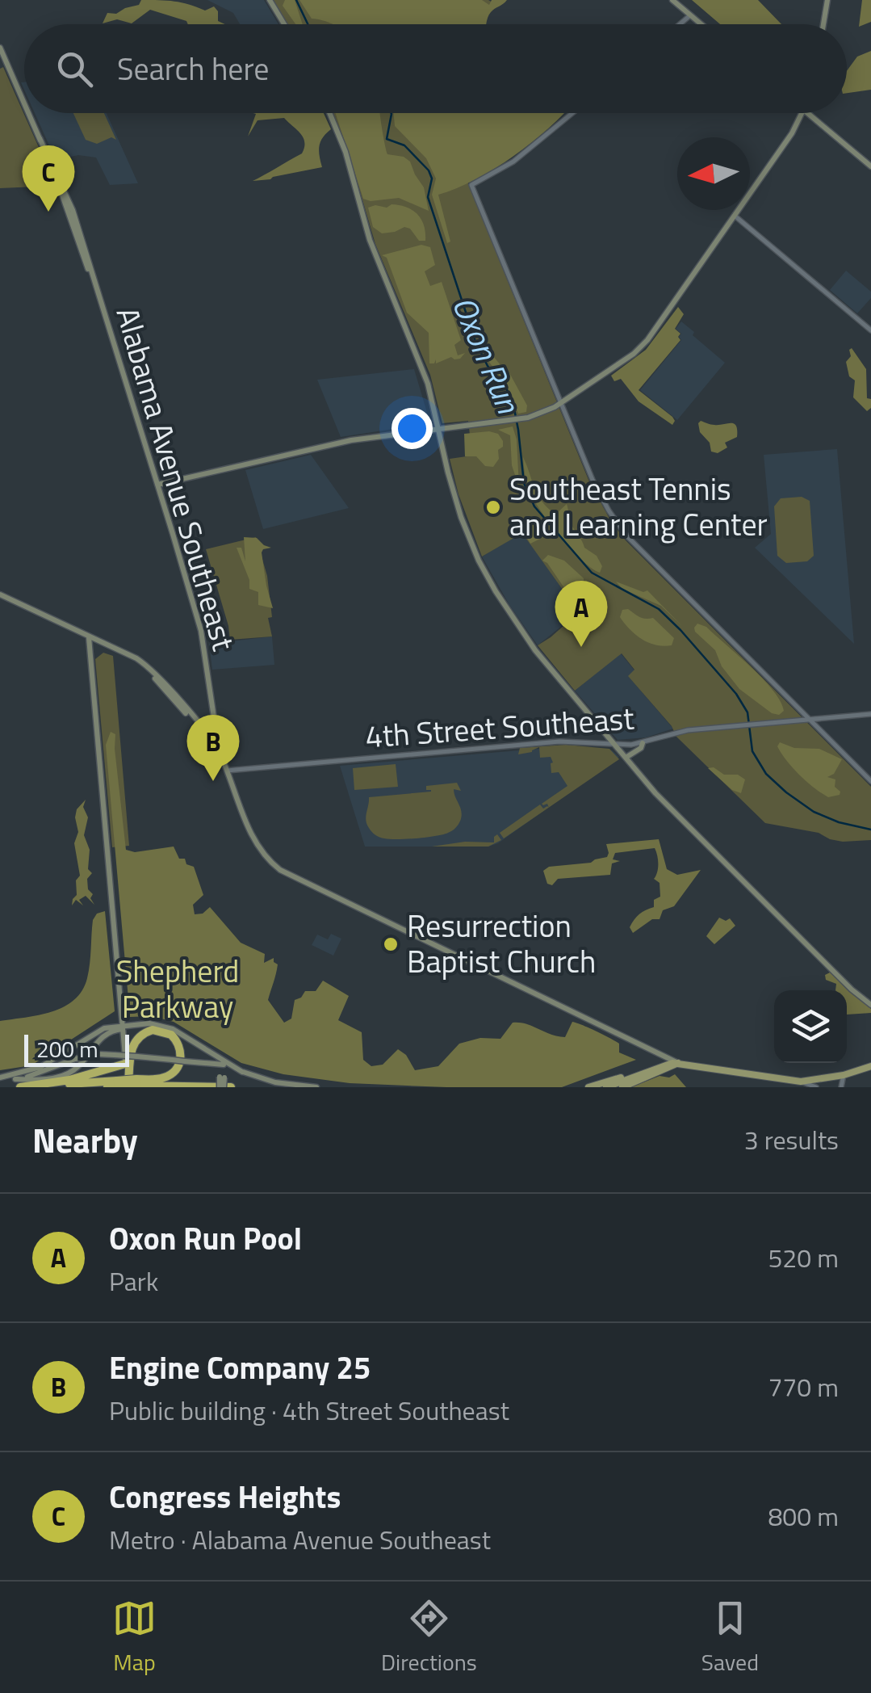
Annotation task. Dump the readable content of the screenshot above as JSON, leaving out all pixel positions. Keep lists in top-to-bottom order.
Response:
{
  "streets": {
    "main road": ["Alabama Avenue Southeast"],
    "street": ["4th Street Southeast"]
  },
  "water": ["Oxon Run"],
  "parks": ["Shepherd Parkway"],
  "places": ["Southeast Tennis and Learning Center", "Resurrection Baptist Church"],
  "scale_bar": "200 m",
  "north": "left",
  "page": {
    "search": "Search here",
    "pins": ["C", "A", "B"],
    "scale": "200 m",
    "heading": ["Nearby", "3 results"],
    "list": [
      {
        "mark": "A",
        "name": "Oxon Run Pool",
        "note": "Park",
        "value": "520 m"
      },
      {
        "mark": "B",
        "name": "Engine Company 25",
        "note": "Public building · 4th Street Southeast",
        "value": "770 m"
      },
      {
        "mark": "C",
        "name": "Congress Heights",
        "note": "Metro · Alabama Avenue Southeast",
        "value": "800 m"
      }
    ],
    "nav": ["Map", "Directions", "Saved"]
  }
}
